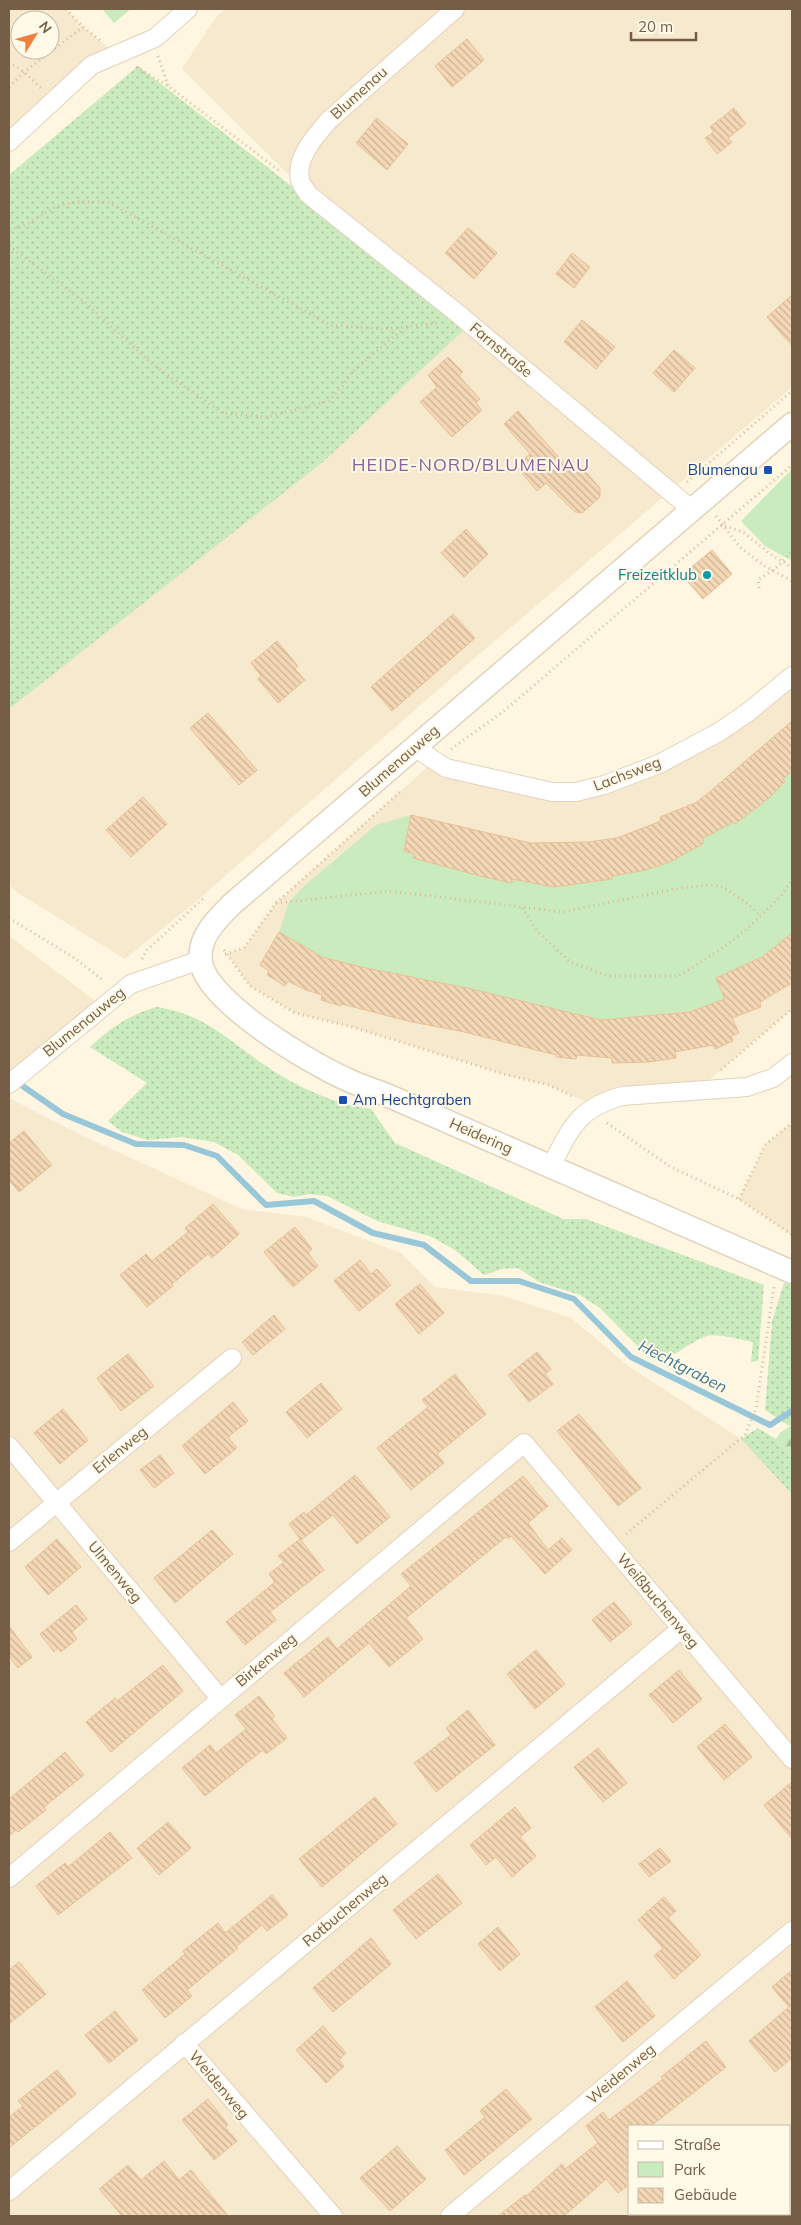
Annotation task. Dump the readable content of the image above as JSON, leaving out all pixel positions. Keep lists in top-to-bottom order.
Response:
{
  "streets": {
    "street": [
      "Blumenau",
      "Farnstraße",
      "Blumenauweg",
      "Lachsweg",
      "Heidering",
      "Erlenweg",
      "Ulmenweg",
      "Weißbuchenweg",
      "Birkenweg",
      "Rotbuchenweg",
      "Weidenweg"
    ]
  },
  "crossings": [
    ["Blumenau", "Farnstraße"],
    ["Farnstraße", "Blumenauweg"],
    ["Blumenauweg", "Lachsweg"],
    ["Blumenauweg", "Heidering"],
    ["Erlenweg", "Ulmenweg"],
    ["Ulmenweg", "Birkenweg"],
    ["Weißbuchenweg", "Birkenweg"],
    ["Weißbuchenweg", "Rotbuchenweg"],
    ["Rotbuchenweg", "Weidenweg"]
  ],
  "districts": ["HEIDE-NORD/BLUMENAU"],
  "water": ["Hechtgraben"],
  "places": {
    "transit": ["Blumenau", "Am Hechtgraben"],
    "other": ["Freizeitklub"]
  },
  "legend": ["Straße", "Park", "Gebäude"],
  "scale_bar": "20 m",
  "north": "top right"
}
